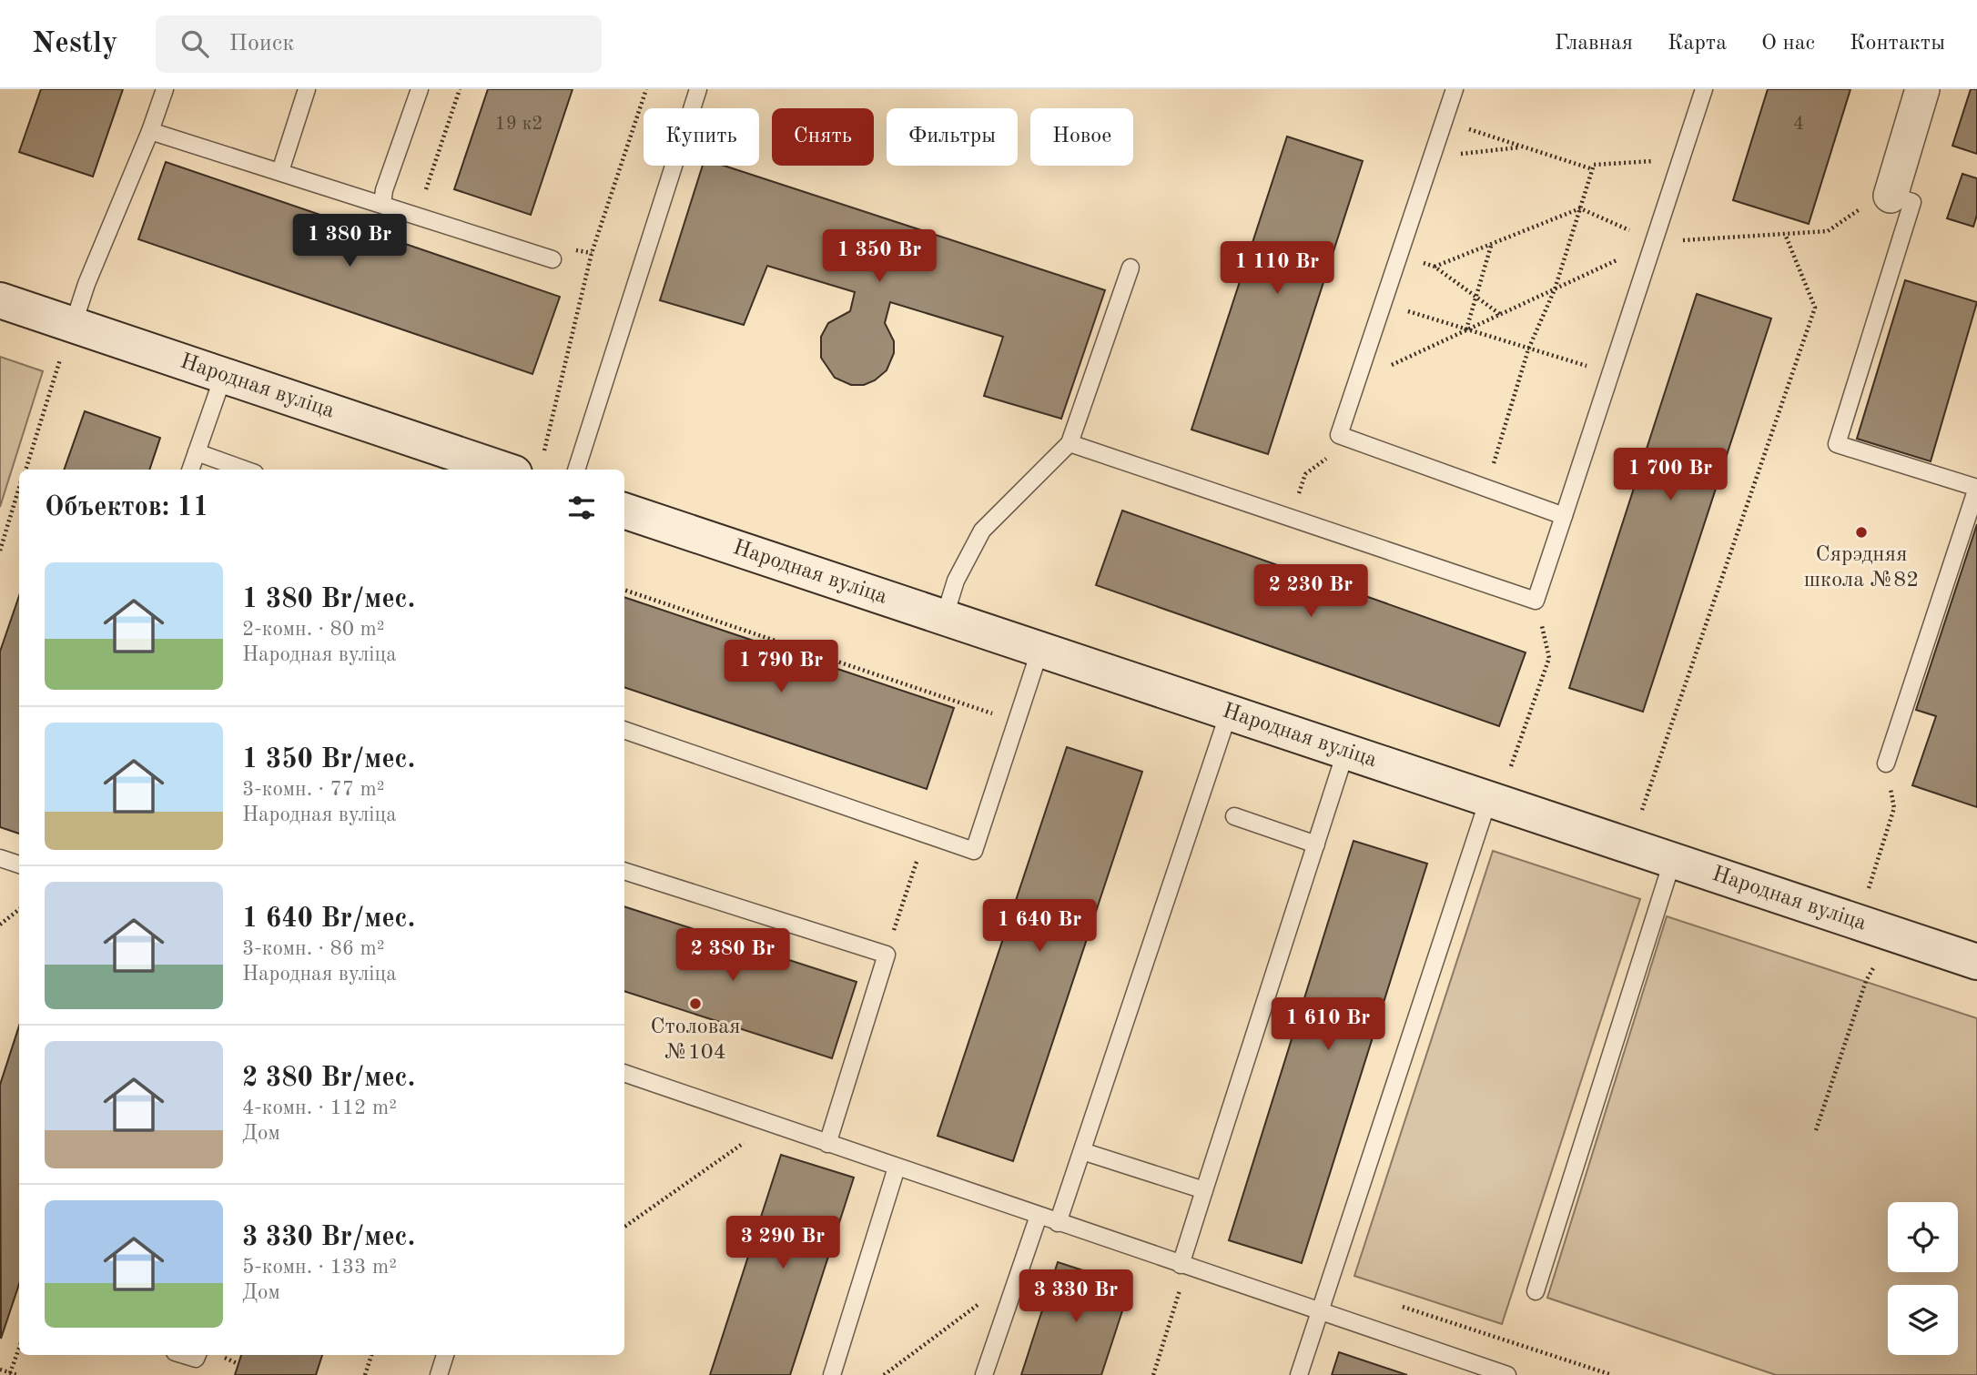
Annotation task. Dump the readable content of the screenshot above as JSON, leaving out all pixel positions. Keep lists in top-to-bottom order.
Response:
{
  "streets": {
    "street": ["Народная вуліца"]
  },
  "places": ["Сярэдняя школа №82", "Столовая №104"],
  "house_numbers": ["19 к2", "4"],
  "page": {
    "header": "Nestly",
    "search": "Поиск",
    "nav": [
      "Главная",
      "Карта",
      "О нас",
      "Контакты"
    ],
    "chip": [
      "Купить",
      "Снять",
      "Фильтры",
      "Новое"
    ],
    "price": [
      "1 380 Br",
      "1 350 Br",
      "1 110 Br",
      "1 700 Br",
      "2 230 Br",
      "1 790 Br",
      "1 640 Br",
      "2 380 Br",
      "1 610 Br",
      "3 290 Br",
      "3 330 Br"
    ],
    "heading": "Объектов: 11",
    "list": [
      {
        "name": "1 380 Br/мес.",
        "note": "2-комн. · 80 m² · Народная вуліца"
      },
      {
        "name": "1 350 Br/мес.",
        "note": "3-комн. · 77 m² · Народная вуліца"
      },
      {
        "name": "1 640 Br/мес.",
        "note": "3-комн. · 86 m² · Народная вуліца"
      },
      {
        "name": "2 380 Br/мес.",
        "note": "4-комн. · 112 m² · Дом"
      },
      {
        "name": "3 330 Br/мес.",
        "note": "5-комн. · 133 m² · Дом"
      }
    ]
  }
}
